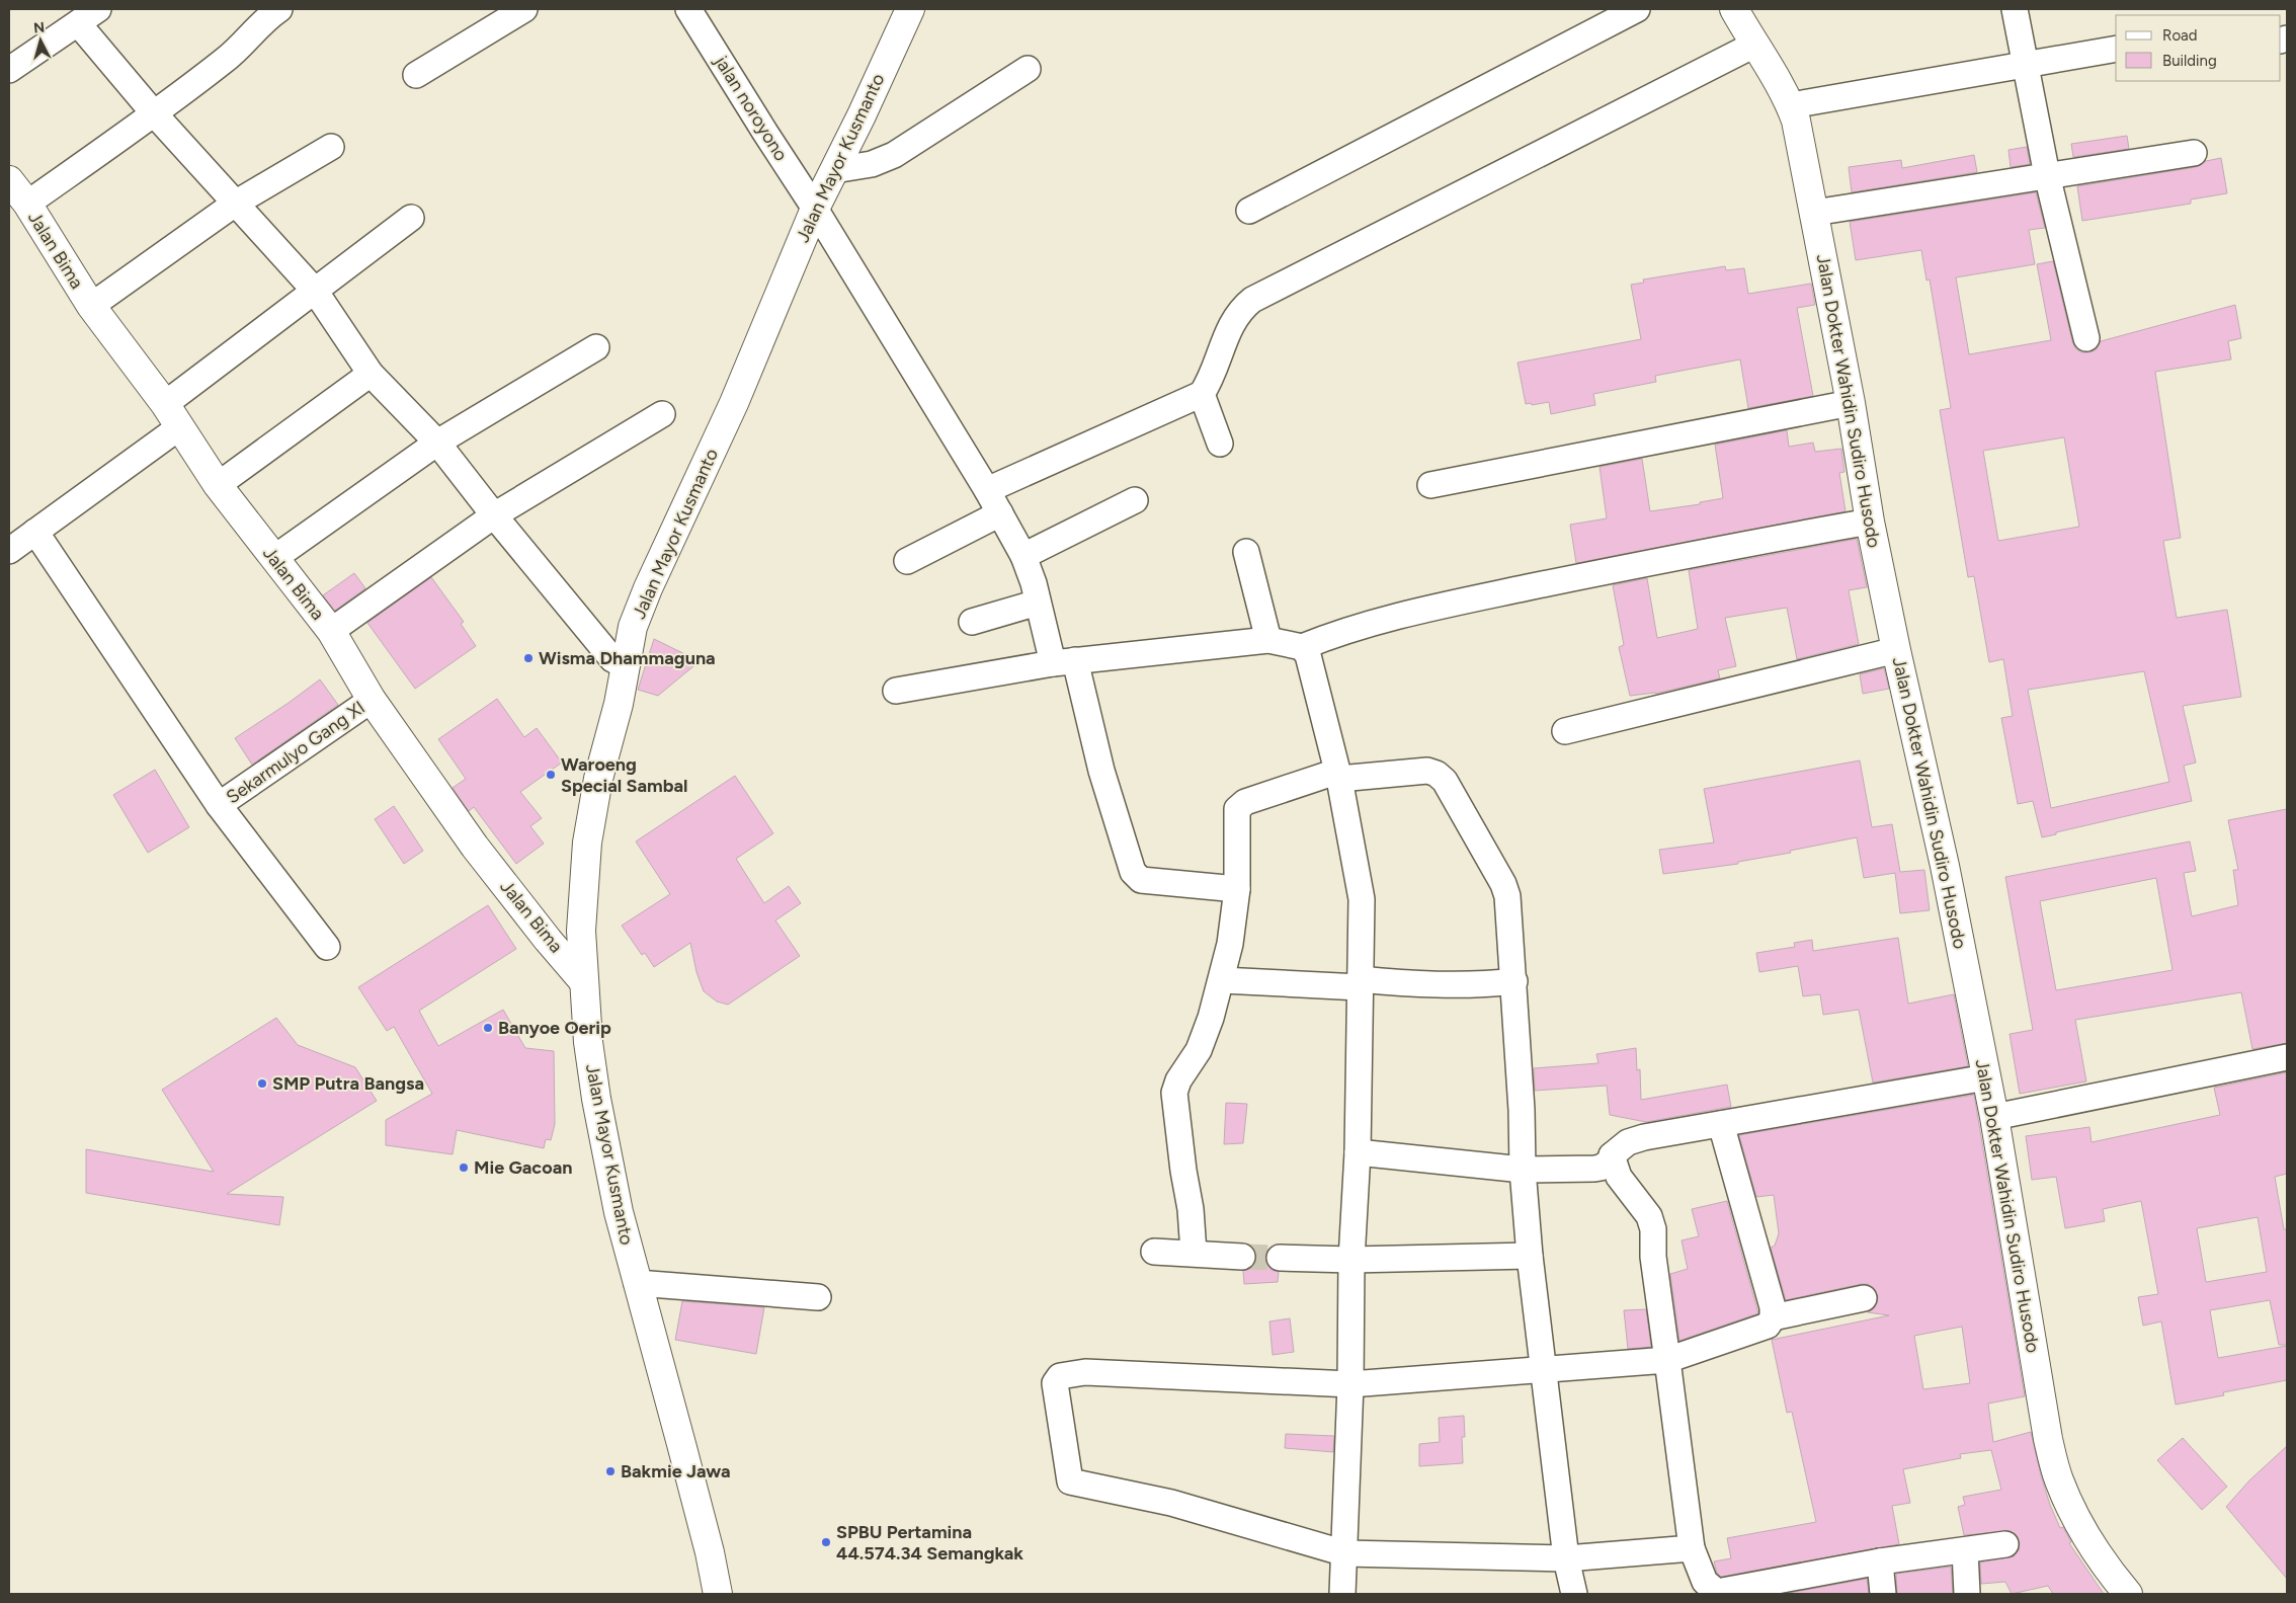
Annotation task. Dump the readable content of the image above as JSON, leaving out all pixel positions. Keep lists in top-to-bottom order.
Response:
{
  "streets": {
    "main road": ["Jalan Mayor Kusmanto", "Jalan Bima", "Jalan Dokter Wahidin Sudiro Husodo"],
    "street": ["jalan noroyono", "Sekarmulyo Gang XI"]
  },
  "crossings": [
    ["jalan noroyono", "Jalan Mayor Kusmanto"],
    ["Jalan Mayor Kusmanto", "Jalan Bima"],
    ["Jalan Bima", "Sekarmulyo Gang XI"]
  ],
  "places": [
    "Wisma Dhammaguna",
    "Waroeng Special Sambal",
    "Banyoe Oerip",
    "SMP Putra Bangsa",
    "Mie Gacoan",
    "Bakmie Jawa",
    "SPBU Pertamina 44.574.34 Semangkak"
  ],
  "legend": ["Road", "Building"],
  "north": "top"
}
